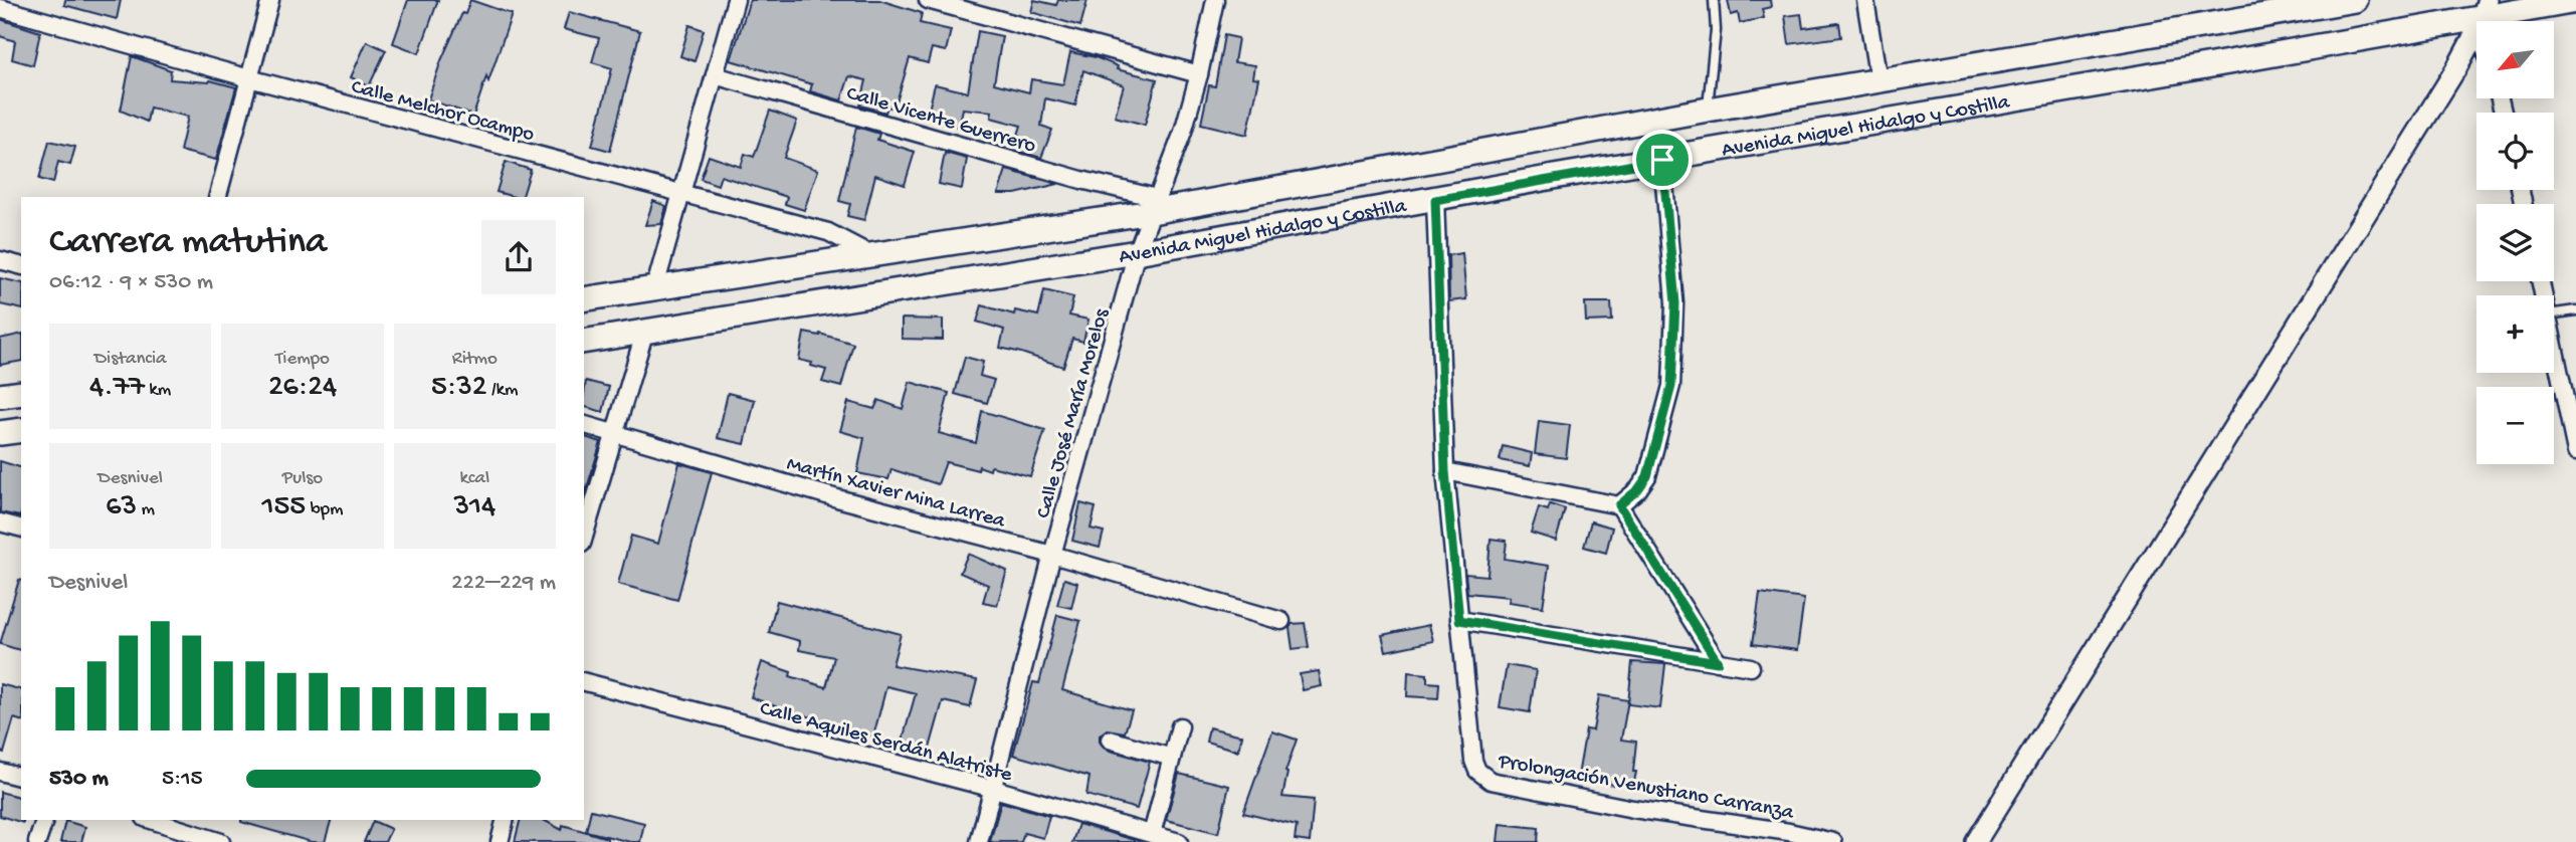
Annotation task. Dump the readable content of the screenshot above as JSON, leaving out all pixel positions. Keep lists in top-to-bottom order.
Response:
{
  "streets": {
    "main road": ["Avenida Miguel Hidalgo y Costilla"],
    "street": [
      "Calle Melchor Ocampo",
      "Calle Vicente Guerrero",
      "Calle José María Morelos",
      "Martín Xavier Mina Larrea",
      "Calle Aquiles Serdán Alatriste",
      "Prolongación Venustiano Carranza"
    ]
  },
  "crossings": [
    ["Calle Melchor Ocampo", "Avenida Miguel Hidalgo y Costilla"],
    ["Calle Vicente Guerrero", "Avenida Miguel Hidalgo y Costilla"],
    ["Calle Vicente Guerrero", "Calle José María Morelos"],
    ["Avenida Miguel Hidalgo y Costilla", "Calle José María Morelos"],
    ["Avenida Miguel Hidalgo y Costilla", "Prolongación Venustiano Carranza"],
    ["Calle José María Morelos", "Martín Xavier Mina Larrea"],
    ["Calle José María Morelos", "Calle Aquiles Serdán Alatriste"]
  ],
  "north": "bottom left",
  "page": {
    "map_buttons": ["+", "−"],
    "heading": ["Carrera matutina", "06:12 · 9 × 530 m"],
    "stats": [
      ["Distancia", "4.77 km"],
      ["Tiempo", "26:24"],
      ["Ritmo", "5:32 /km"],
      ["Desnivel", "63 m"],
      ["Pulso", "155 bpm"],
      ["kcal", "314"]
    ],
    "chart": ["Desnivel", "222–229 m"],
    "list": [
      {
        "name": "530 m",
        "note": "5:15"
      }
    ]
  }
}
